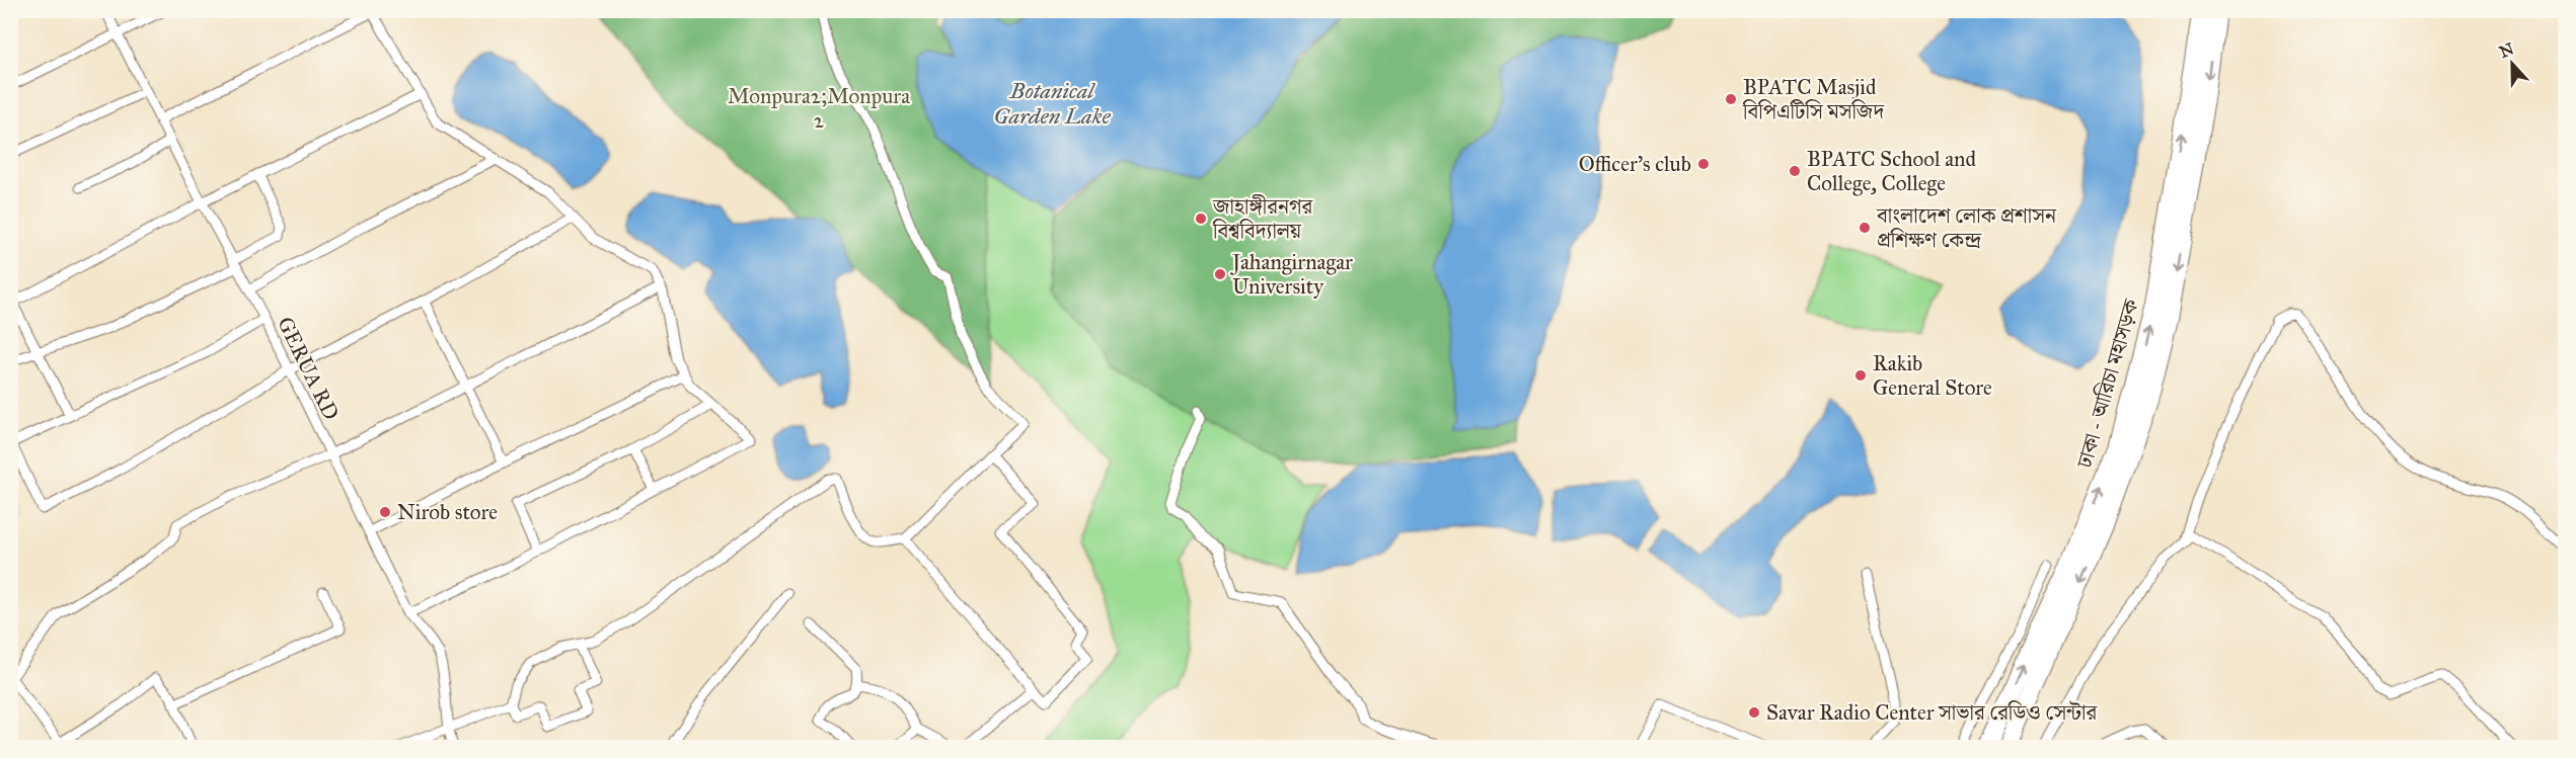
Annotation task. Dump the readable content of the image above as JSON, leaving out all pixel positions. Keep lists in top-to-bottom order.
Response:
{
  "streets": {
    "highway": ["ঢাকা - আরিচা মহাসড়ক"],
    "street": ["GERUA RD"]
  },
  "water": ["Botanical Garden Lake"],
  "parks": ["Monpura2;Monpura 2"],
  "places": [
    "BPATC Masjid বিপিএটিসি মসজিদ",
    "Officer's club",
    "BPATC School and College, College",
    "জাহাঙ্গীরনগর বিশ্ববিদ্যালয়",
    "বাংলাদেশ লোক প্রশাসন প্রশিক্ষণ কেন্দ্র",
    "Jahangirnagar University",
    "Rakib General Store",
    "Nirob store",
    "Savar Radio Center সাভার রেডিও সেন্টার"
  ],
  "north": "top"
}
